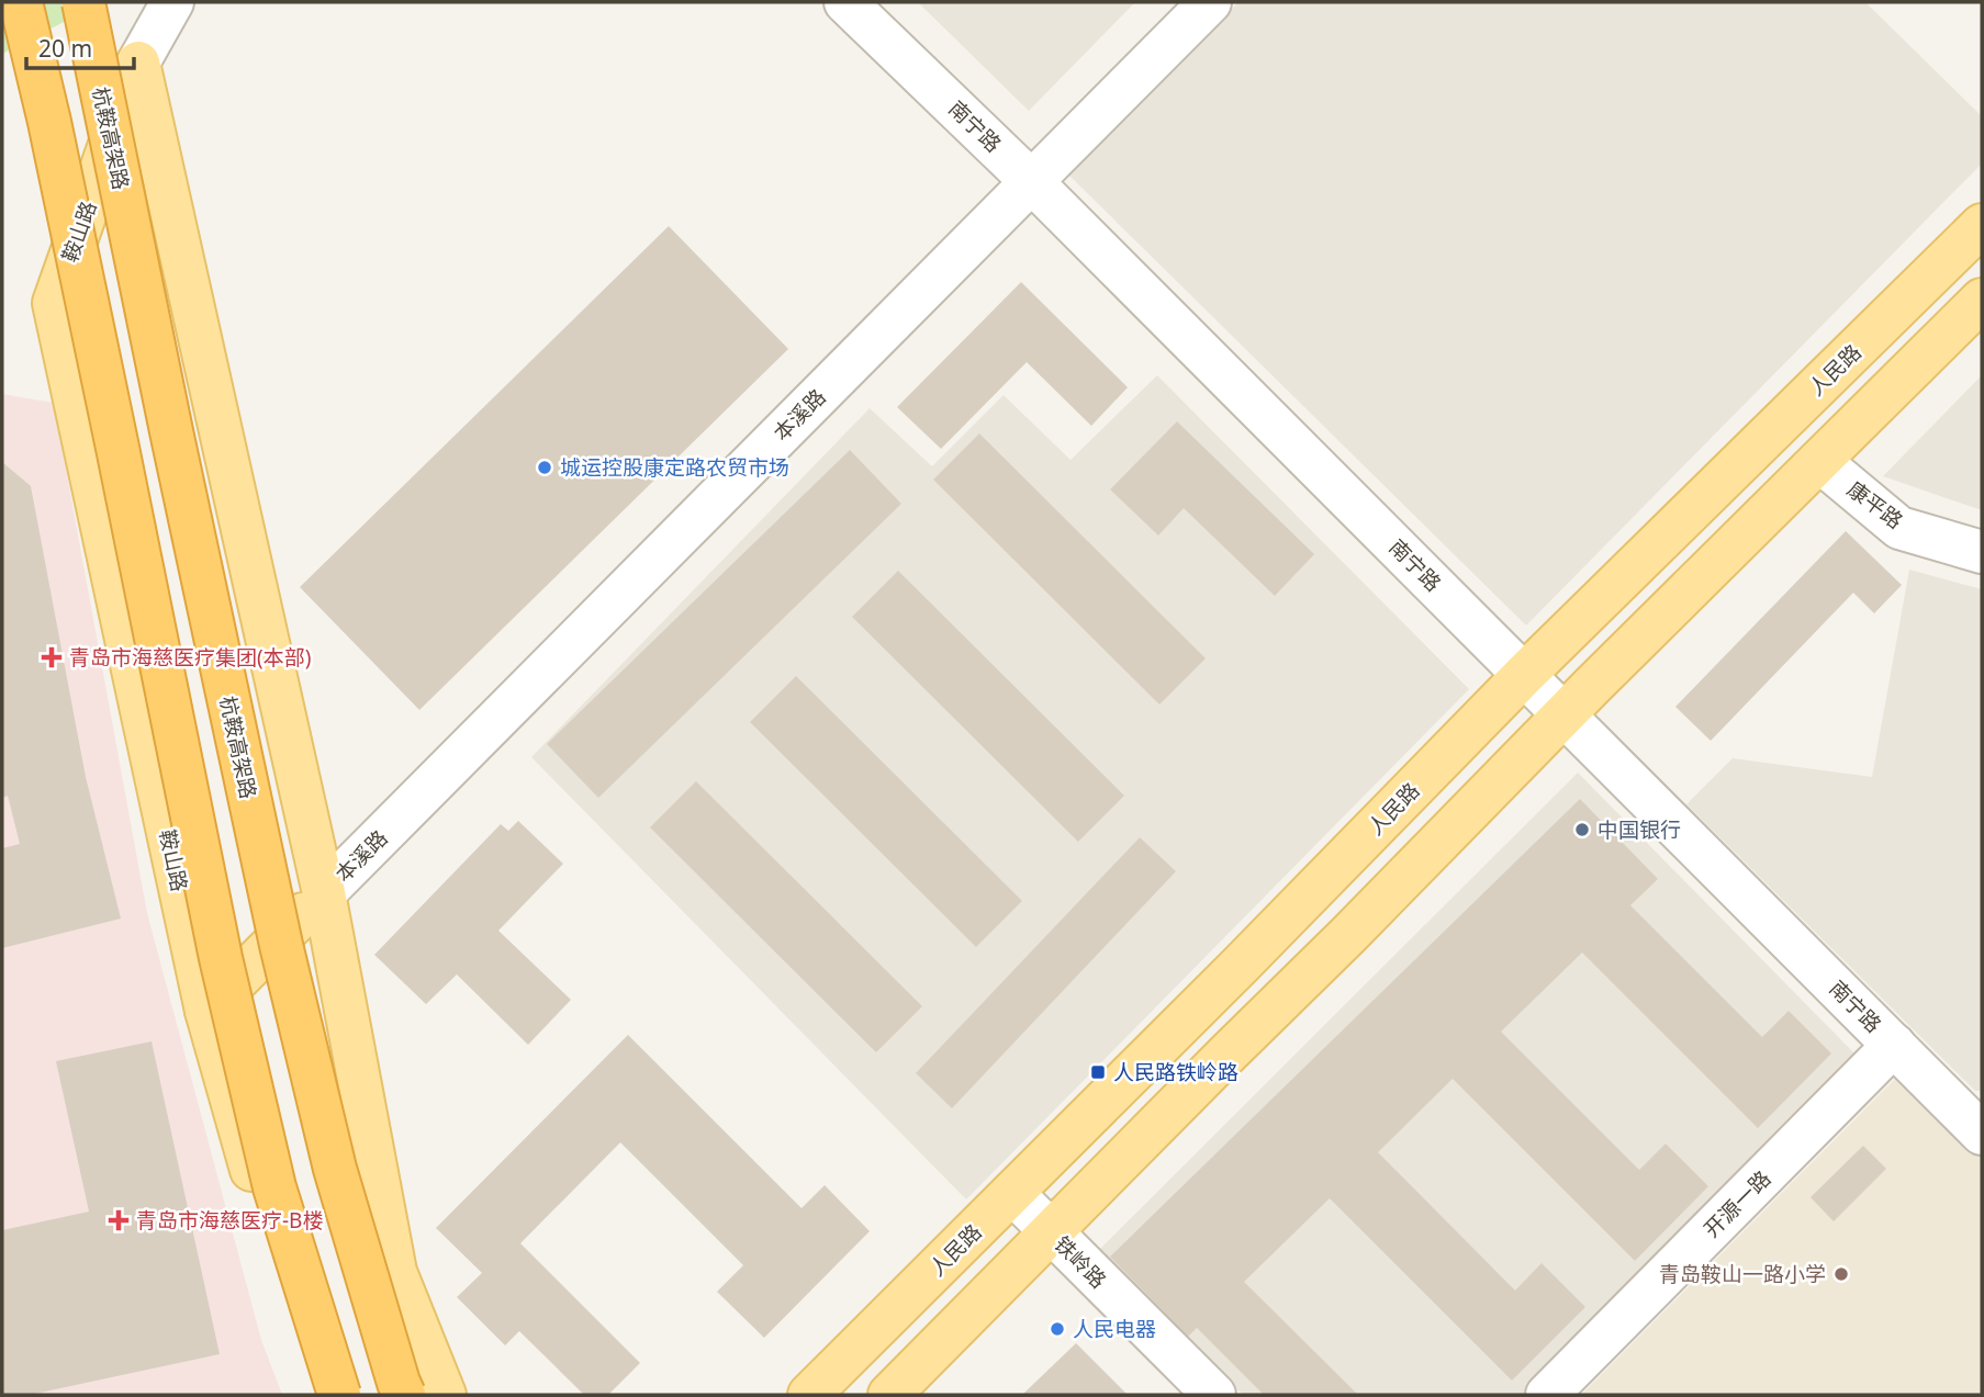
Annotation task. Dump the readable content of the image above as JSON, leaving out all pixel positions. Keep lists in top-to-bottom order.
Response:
{
  "streets": {
    "highway": ["杭鞍高架路"],
    "main road": ["鞍山路", "人民路"],
    "street": [
      "南宁路",
      "本溪路",
      "康平路",
      "开源一路",
      "铁岭路"
    ]
  },
  "crossings": [
    ["南宁路", "人民路"],
    ["南宁路", "本溪路"],
    ["南宁路", "开源一路"],
    ["人民路", "铁岭路"]
  ],
  "places": {
    "other": [
      "城运控股康定路农贸市场",
      "中国银行",
      "青岛鞍山一路小学",
      "人民电器"
    ],
    "health": ["青岛市海慈医疗集团(本部)", "青岛市海慈医疗-B楼"],
    "transit": ["人民路铁岭路"]
  },
  "scale_bar": "20 m"
}
